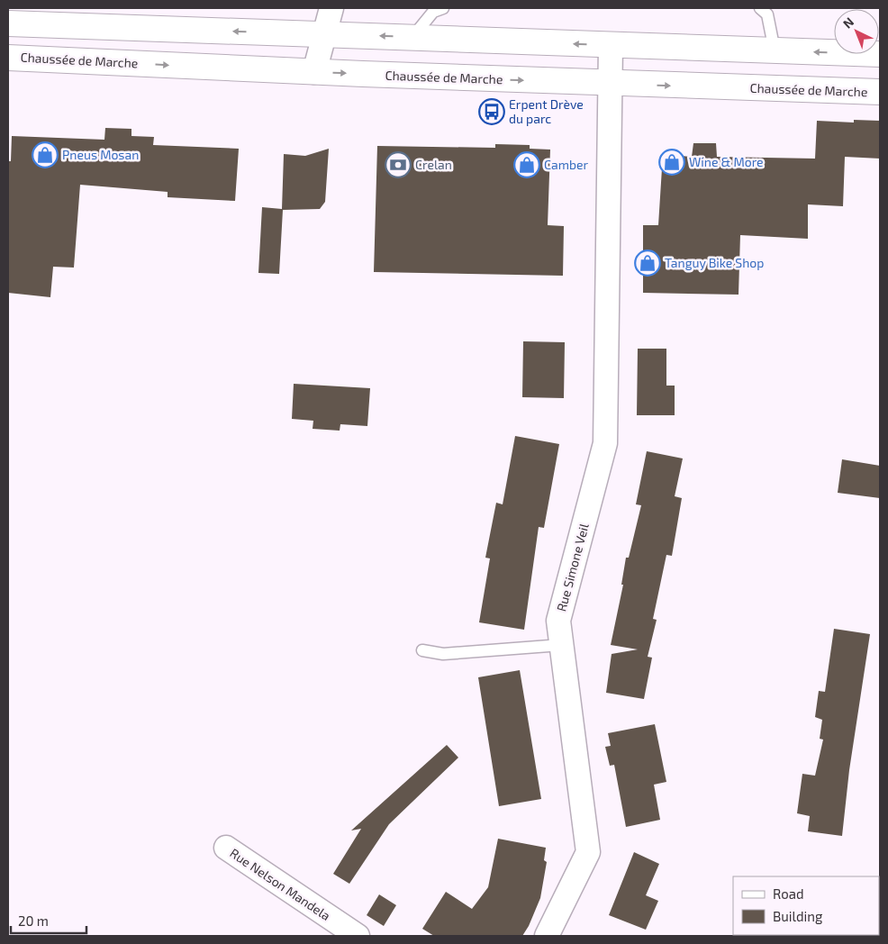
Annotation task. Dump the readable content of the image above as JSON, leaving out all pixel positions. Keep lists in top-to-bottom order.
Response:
{
  "streets": {
    "main road": ["Chaussée de Marche"],
    "street": ["Rue Simone Veil", "Rue Nelson Mandela"]
  },
  "crossings": [
    ["Chaussée de Marche", "Rue Simone Veil"]
  ],
  "places": {
    "bus stop": ["Erpent Drève du parc"],
    "shop": [
      "Pneus Mosan",
      "Wine & More",
      "Camber",
      "Tanguy Bike Shop"
    ],
    "bank": ["Crelan"]
  },
  "legend": ["Road", "Building"],
  "scale_bar": "20 m",
  "north": "top left"
}
